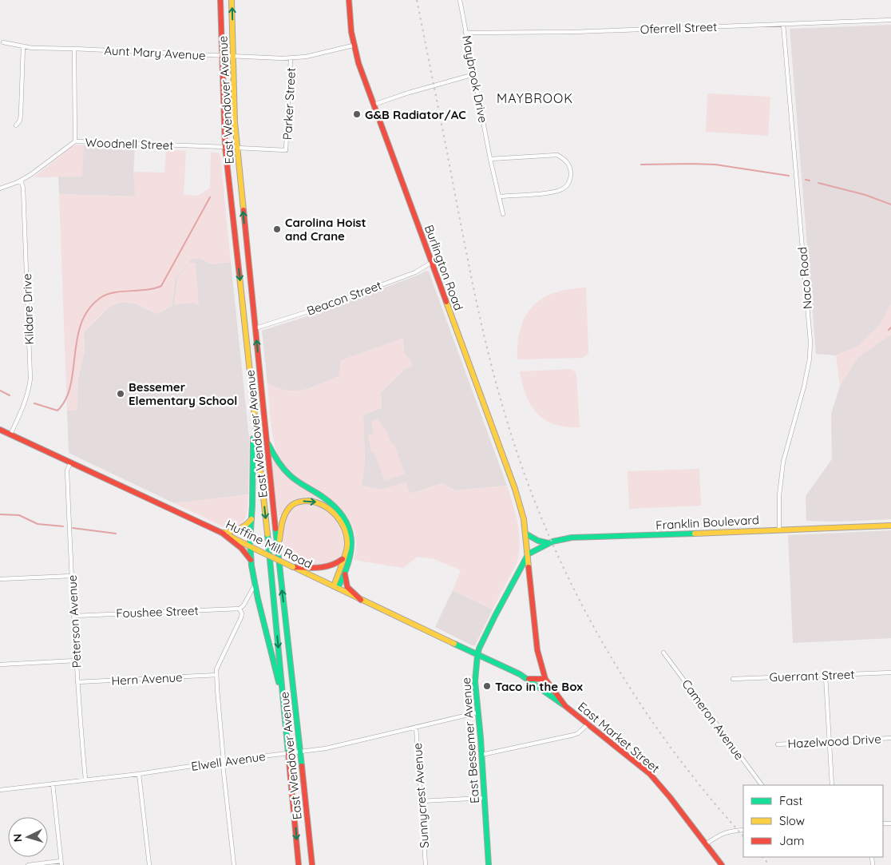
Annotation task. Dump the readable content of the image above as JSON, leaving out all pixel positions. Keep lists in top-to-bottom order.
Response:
{
  "streets": {
    "main road": [
      "East Wendover Avenue",
      "Burlington Road",
      "Franklin Boulevard",
      "Huffine Mill Road",
      "East Market Street",
      "East Bessemer Avenue"
    ],
    "street": [
      "Oferrell Street",
      "Aunt Mary Avenue",
      "Maybrook Drive",
      "Parker Street",
      "Woodnell Street",
      "Naco Road",
      "Beacon Street",
      "Kildare Drive",
      "Foushee Street",
      "Peterson Avenue",
      "Guerrant Street",
      "Hern Avenue",
      "Cameron Avenue",
      "Hazelwood Drive",
      "Elwell Avenue",
      "Sunnycrest Avenue"
    ]
  },
  "crossings": [
    ["Oferrell Street", "Maybrook Drive"],
    ["Oferrell Street", "Naco Road"],
    ["Aunt Mary Avenue", "East Wendover Avenue"],
    ["Aunt Mary Avenue", "Parker Street"],
    ["Aunt Mary Avenue", "Burlington Road"],
    ["East Wendover Avenue", "Parker Street"],
    ["East Wendover Avenue", "Woodnell Street"],
    ["East Wendover Avenue", "Beacon Street"],
    ["East Wendover Avenue", "Elwell Avenue"],
    ["Woodnell Street", "Kildare Drive"],
    ["Burlington Road", "Beacon Street"],
    ["Burlington Road", "East Market Street"],
    ["Naco Road", "Franklin Boulevard"],
    ["Kildare Drive", "Huffine Mill Road"],
    ["Franklin Boulevard", "East Market Street"],
    ["Franklin Boulevard", "East Bessemer Avenue"],
    ["Huffine Mill Road", "Peterson Avenue"],
    ["Huffine Mill Road", "East Market Street"],
    ["Huffine Mill Road", "East Bessemer Avenue"],
    ["Foushee Street", "Peterson Avenue"],
    ["Peterson Avenue", "Hern Avenue"],
    ["Peterson Avenue", "Elwell Avenue"],
    ["East Market Street", "East Bessemer Avenue"],
    ["East Bessemer Avenue", "Elwell Avenue"],
    ["Elwell Avenue", "Sunnycrest Avenue"]
  ],
  "districts": ["MAYBROOK"],
  "places": [
    "G&B Radiator/AC",
    "Carolina Hoist and Crane",
    "Bessemer Elementary School",
    "Taco in the Box"
  ],
  "legend": ["Fast", "Slow", "Jam"],
  "north": "left"
}
